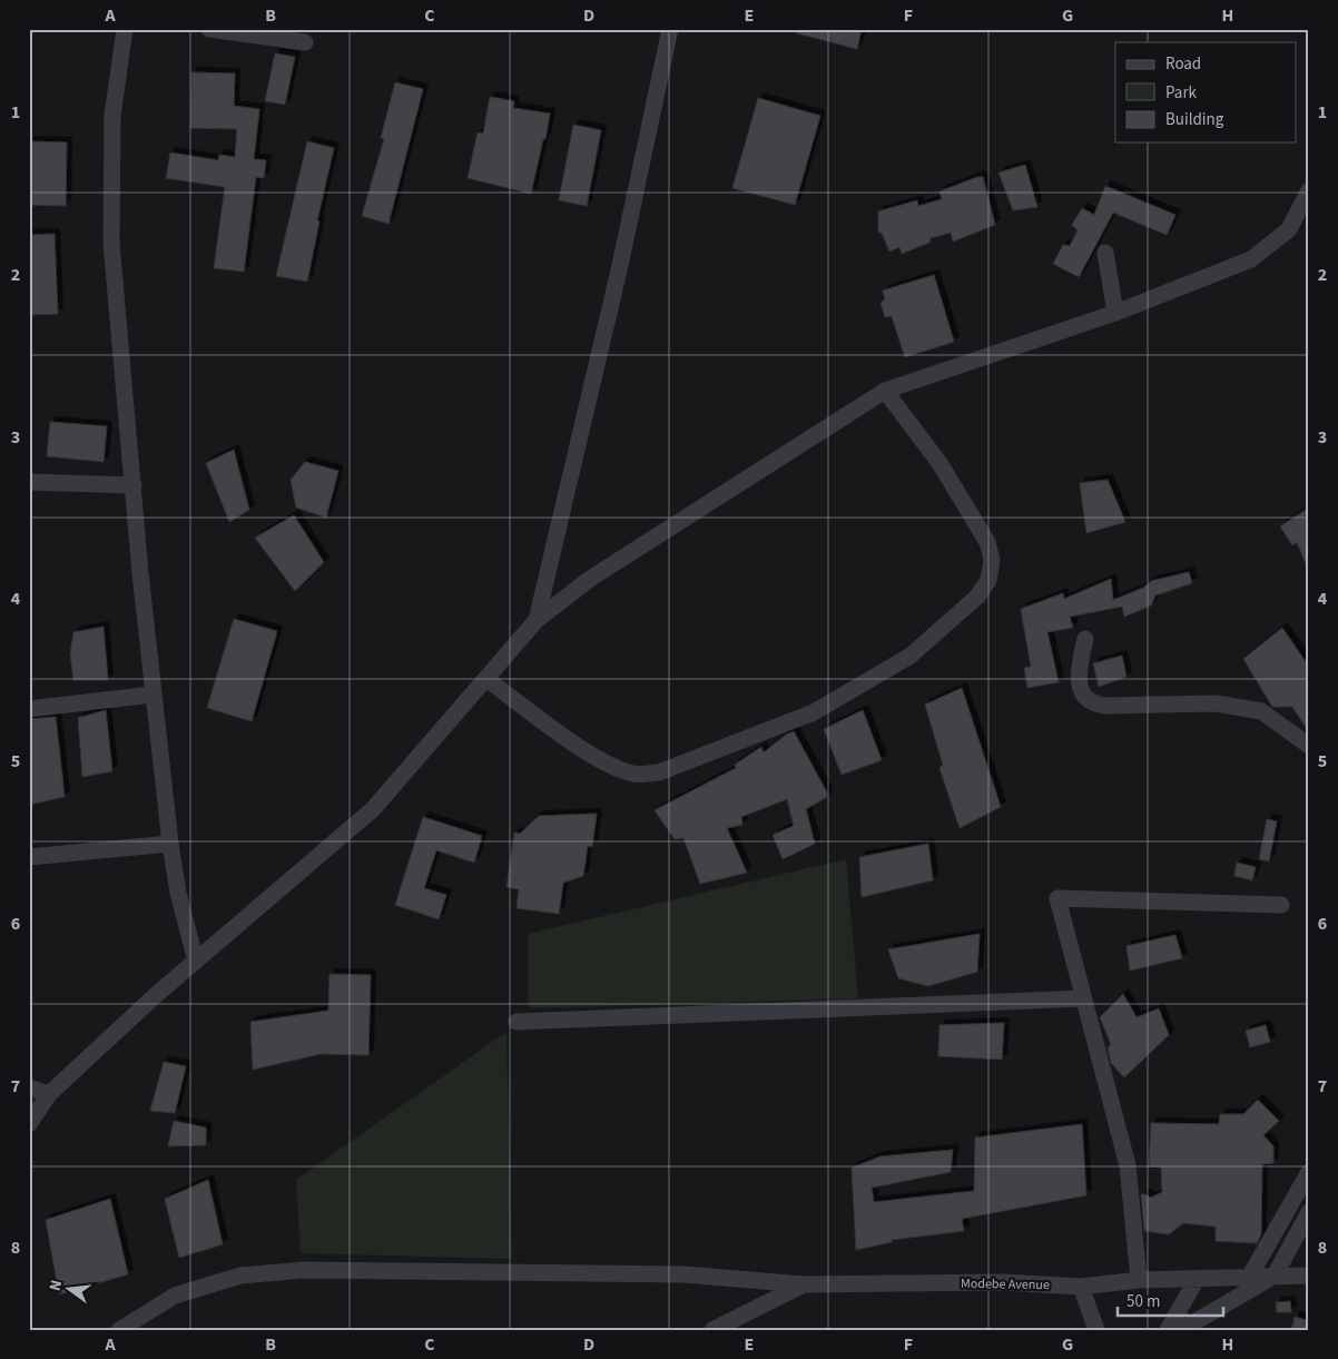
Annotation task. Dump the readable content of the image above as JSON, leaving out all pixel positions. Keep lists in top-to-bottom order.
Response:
{
  "streets": {
    "street": ["Modebe Avenue"]
  },
  "legend": ["Road", "Park", "Building"],
  "scale_bar": "50 m",
  "north": "left",
  "grid": {
    "columns": [
      "A",
      "B",
      "C",
      "D",
      "E",
      "F",
      "G",
      "H"
    ],
    "rows": [
      "1",
      "2",
      "3",
      "4",
      "5",
      "6",
      "7",
      "8"
    ]
  }
}
